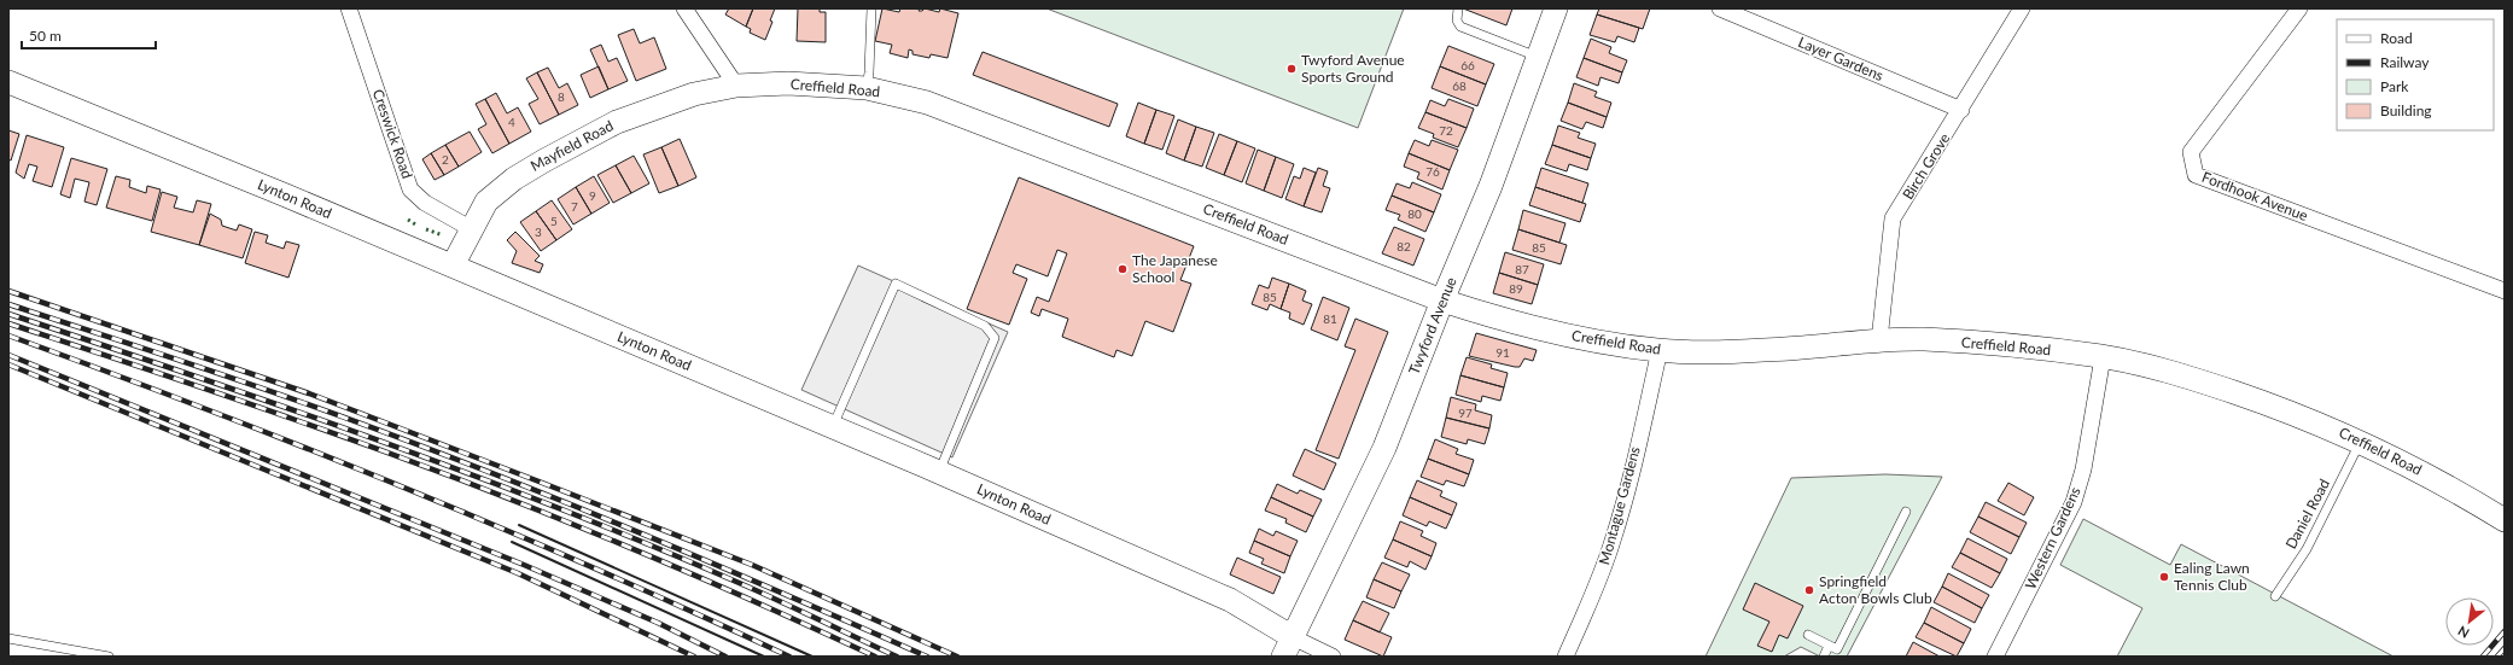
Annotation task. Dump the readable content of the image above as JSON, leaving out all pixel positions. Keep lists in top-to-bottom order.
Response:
{
  "streets": {
    "street": [
      "Layer Gardens",
      "Creffield Road",
      "Creswick Road",
      "Mayfield Road",
      "Birch Grove",
      "Fordhook Avenue",
      "Lynton Road",
      "Twyford Avenue",
      "Montague Gardens",
      "Western Gardens"
    ],
    "lane": ["Daniel Road"]
  },
  "crossings": [
    ["Layer Gardens", "Birch Grove"],
    ["Creffield Road", "Mayfield Road"],
    ["Creffield Road", "Birch Grove"],
    ["Creffield Road", "Twyford Avenue"],
    ["Creffield Road", "Montague Gardens"],
    ["Creffield Road", "Daniel Road"],
    ["Creffield Road", "Western Gardens"],
    ["Creswick Road", "Mayfield Road"],
    ["Mayfield Road", "Lynton Road"],
    ["Lynton Road", "Twyford Avenue"]
  ],
  "places": [
    "Twyford Avenue Sports Ground",
    "The Japanese School",
    "Ealing Lawn Tennis Club",
    "Springfield Acton Bowls Club"
  ],
  "house_numbers": [
    "66",
    "68",
    "8",
    "4",
    "72",
    "2",
    "76",
    "9",
    "7",
    "80",
    "5",
    "3",
    "82",
    "85",
    "87",
    "89",
    "85",
    "81",
    "91",
    "97"
  ],
  "legend": [
    "Road",
    "Railway",
    "Park",
    "Building"
  ],
  "scale_bar": "50 m",
  "north": "bottom left"
}
